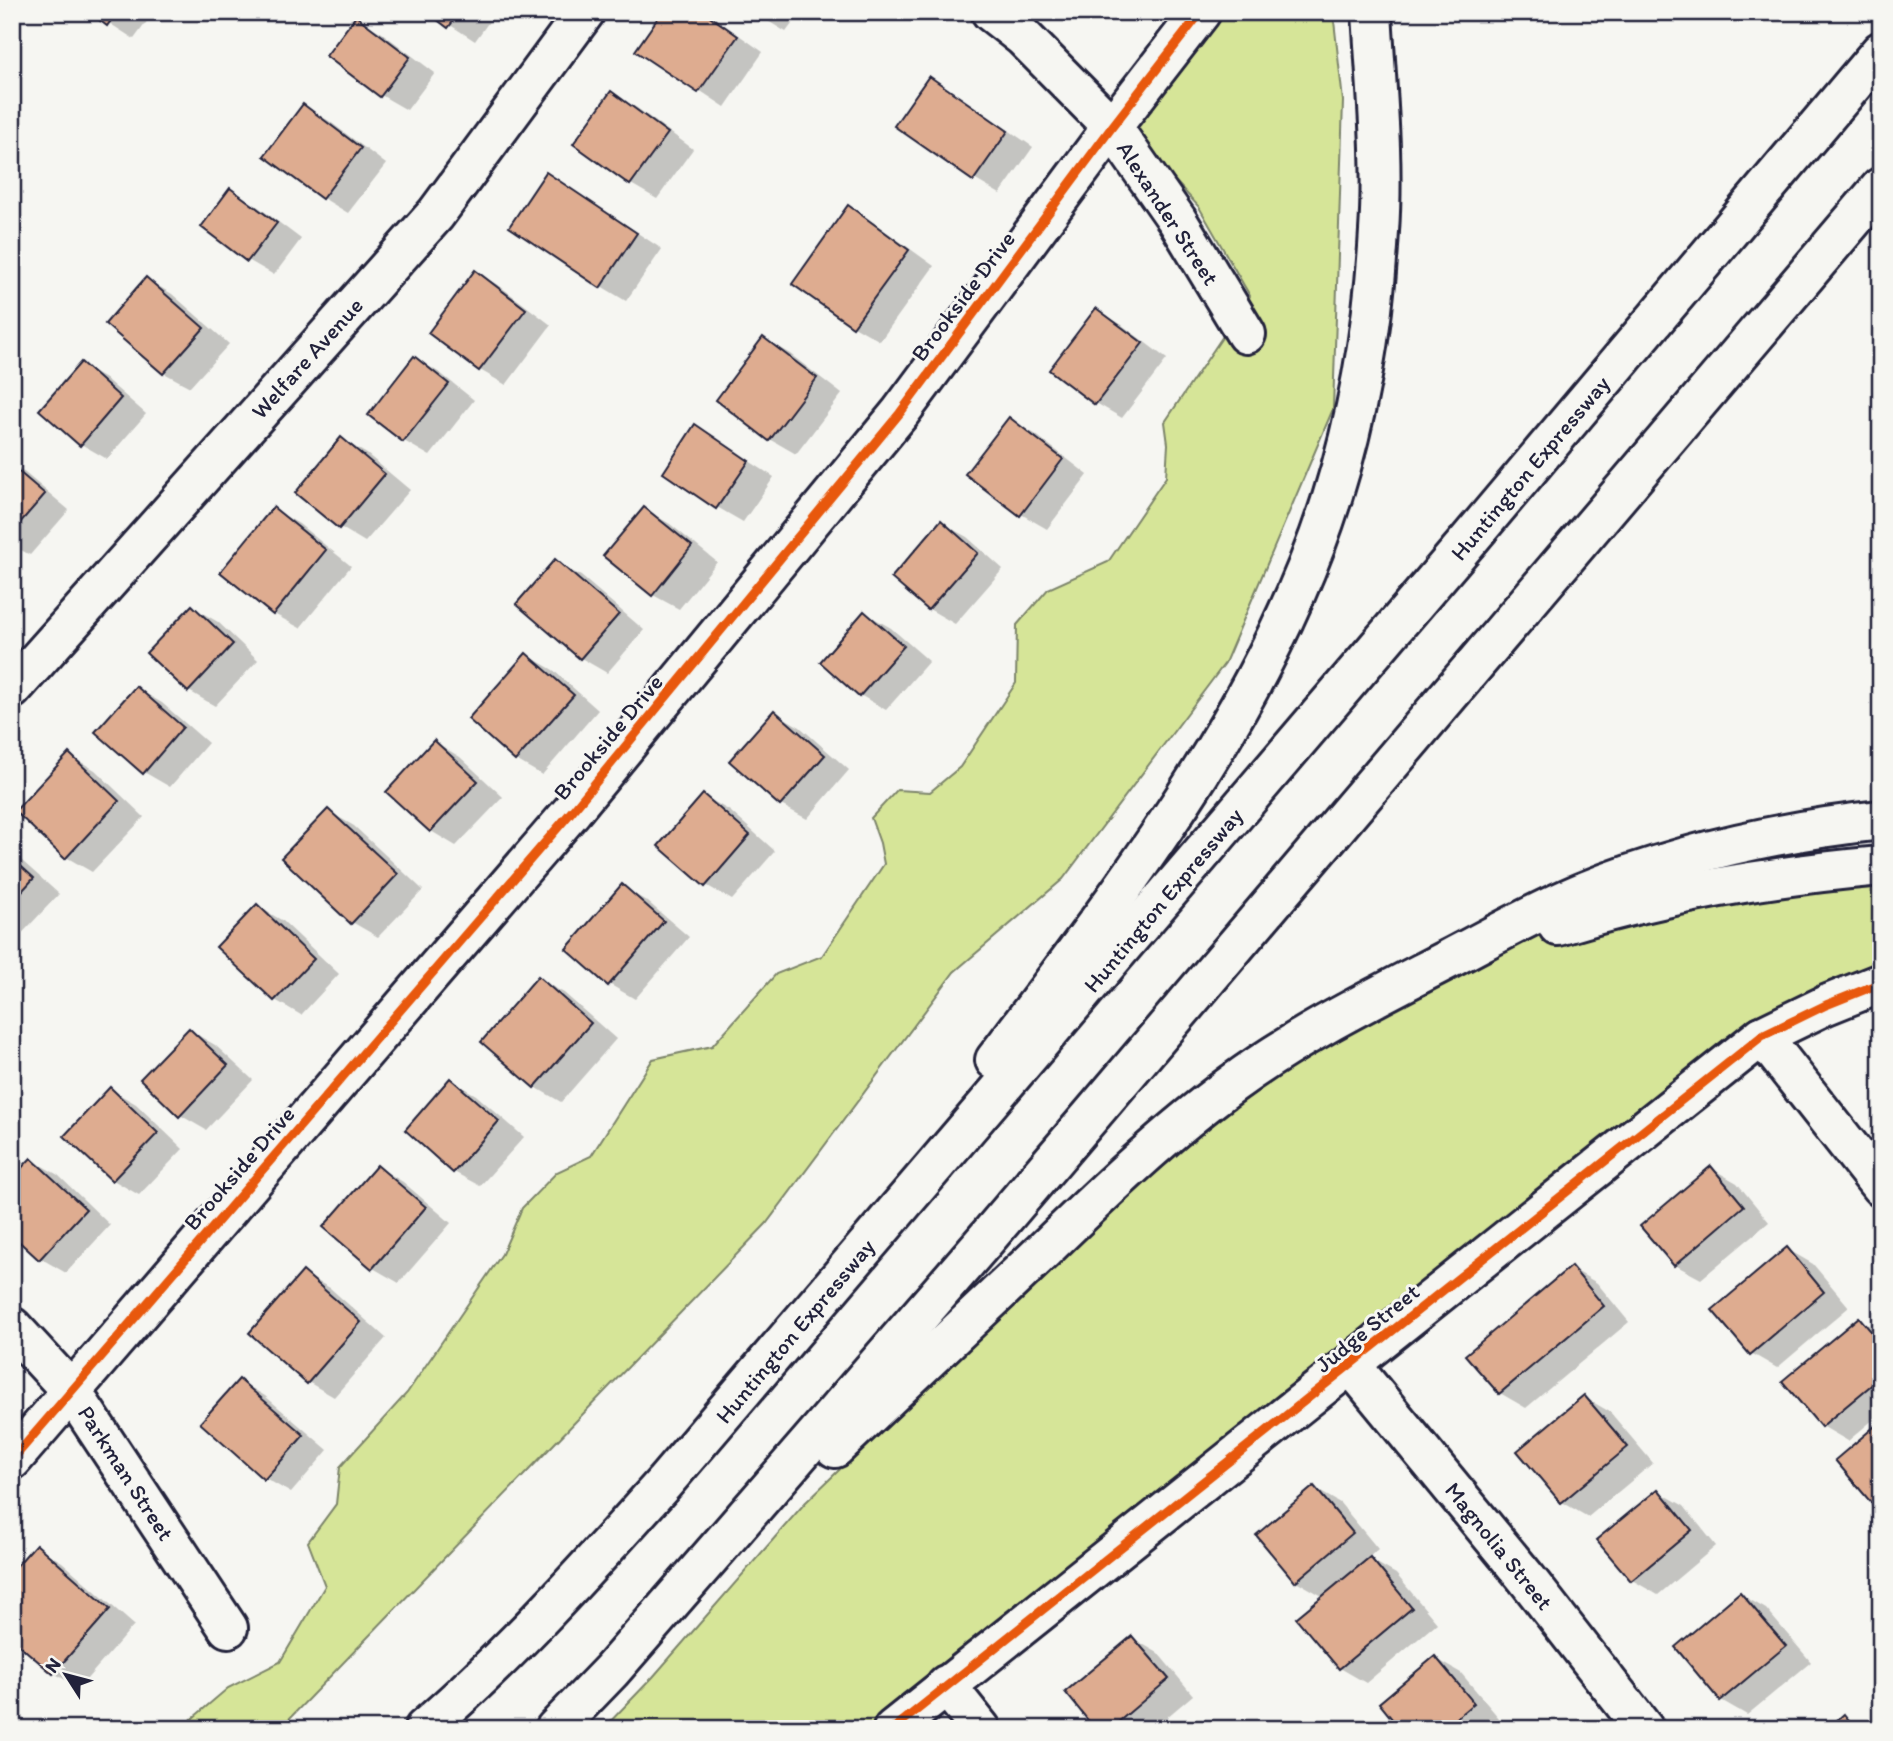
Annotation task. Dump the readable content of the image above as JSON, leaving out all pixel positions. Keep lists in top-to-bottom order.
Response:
{
  "streets": {
    "main road": [
      "Alexander Street",
      "Brookside Drive",
      "Welfare Avenue",
      "Huntington Expressway",
      "Judge Street",
      "Parkman Street",
      "Magnolia Street"
    ]
  },
  "crossings": [
    ["Alexander Street", "Brookside Drive"],
    ["Brookside Drive", "Parkman Street"],
    ["Judge Street", "Magnolia Street"]
  ],
  "north": "top left"
}
